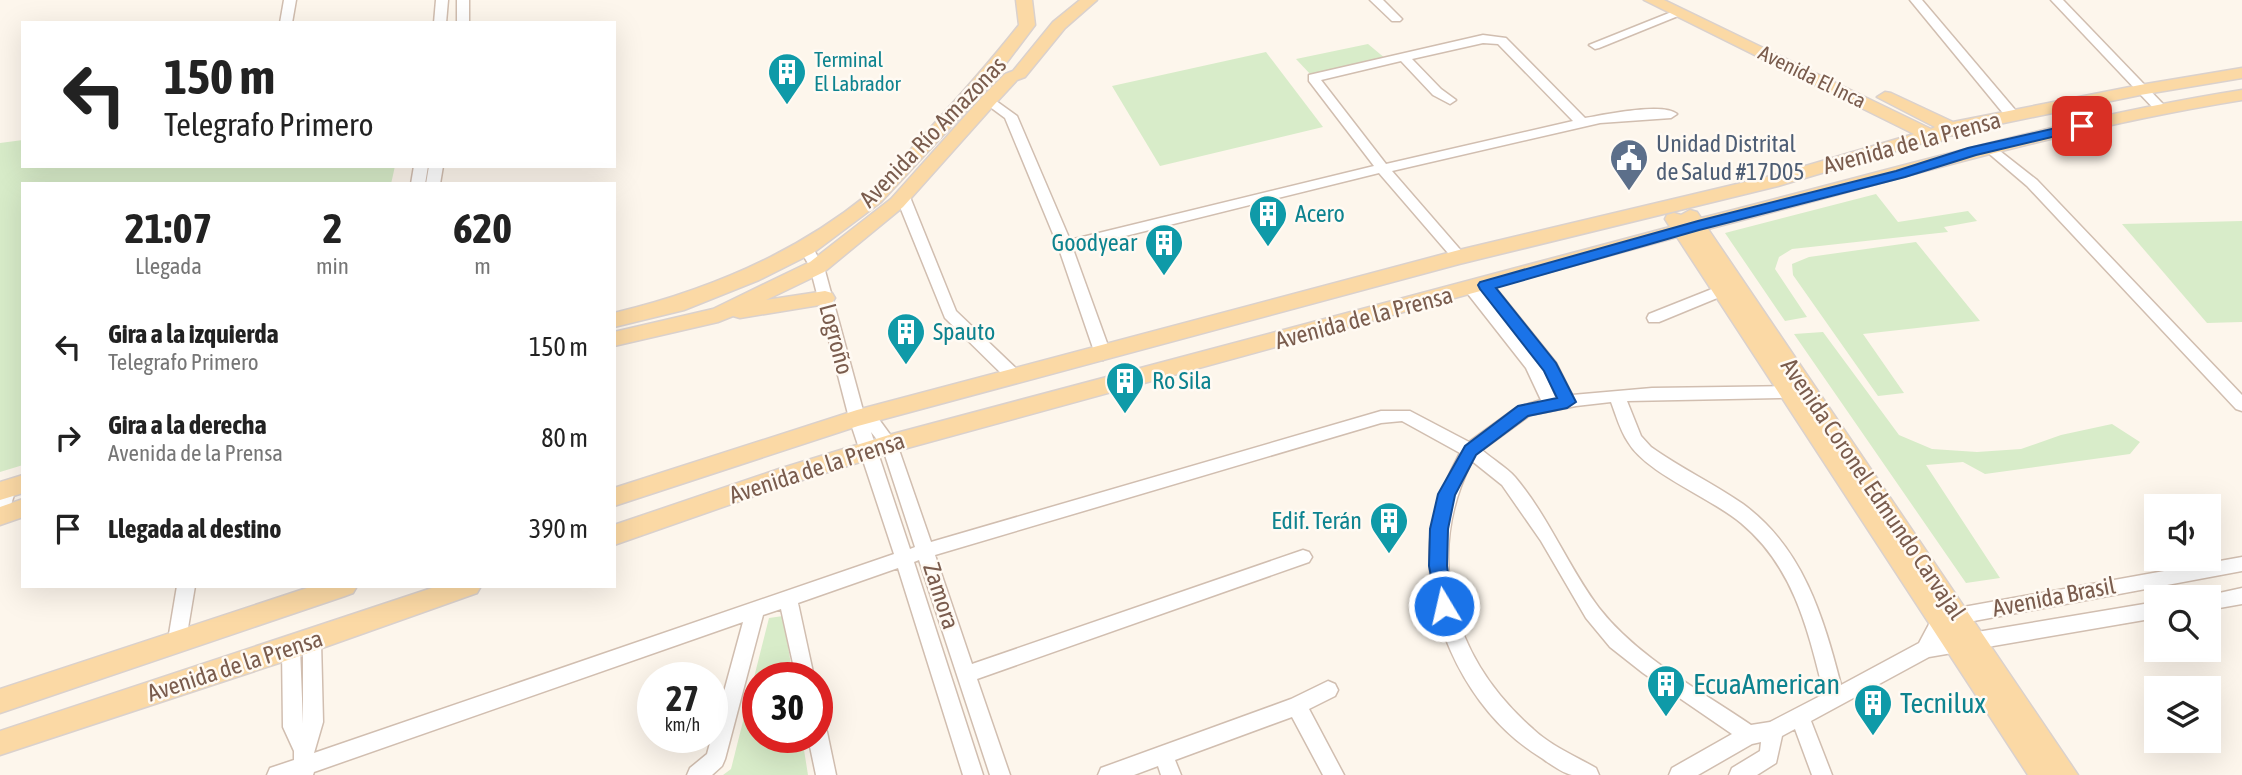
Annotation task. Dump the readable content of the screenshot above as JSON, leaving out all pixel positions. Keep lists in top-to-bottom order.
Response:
{
  "streets": {
    "main road": [
      "Avenida El Inca",
      "Avenida Río Amazonas",
      "Avenida de la Prensa",
      "Avenida Coronel Edmundo Carvajal"
    ],
    "street": ["Logroño", "Zamora", "Avenida Brasil"]
  },
  "crossings": [
    ["Avenida El Inca", "Avenida de la Prensa"],
    ["Avenida Río Amazonas", "Logroño"],
    ["Avenida de la Prensa", "Logroño"],
    ["Avenida de la Prensa", "Avenida Coronel Edmundo Carvajal"],
    ["Avenida de la Prensa", "Zamora"],
    ["Logroño", "Zamora"],
    ["Avenida Coronel Edmundo Carvajal", "Avenida Brasil"]
  ],
  "places": {
    "building": [
      "Terminal El Labrador",
      "Acero",
      "Goodyear",
      "Spauto",
      "Ro Sila",
      "Edif. Terán",
      "EcuaAmerican",
      "Tecnilux"
    ],
    "public building": ["Unidad Distrital de Salud #17D05"]
  },
  "page": {
    "turn": ["150 m", "Telegrafo Primero"],
    "eta": [
      "21:07",
      "Llegada",
      "2",
      "min",
      "620",
      "m"
    ],
    "list": [
      {
        "name": "Gira a la izquierda",
        "note": "Telegrafo Primero",
        "value": "150 m"
      },
      {
        "name": "Gira a la derecha",
        "note": "Avenida de la Prensa",
        "value": "80 m"
      },
      {
        "name": "Llegada al destino",
        "value": "390 m"
      }
    ],
    "speed": "27 km/h",
    "limit": "30"
  }
}
